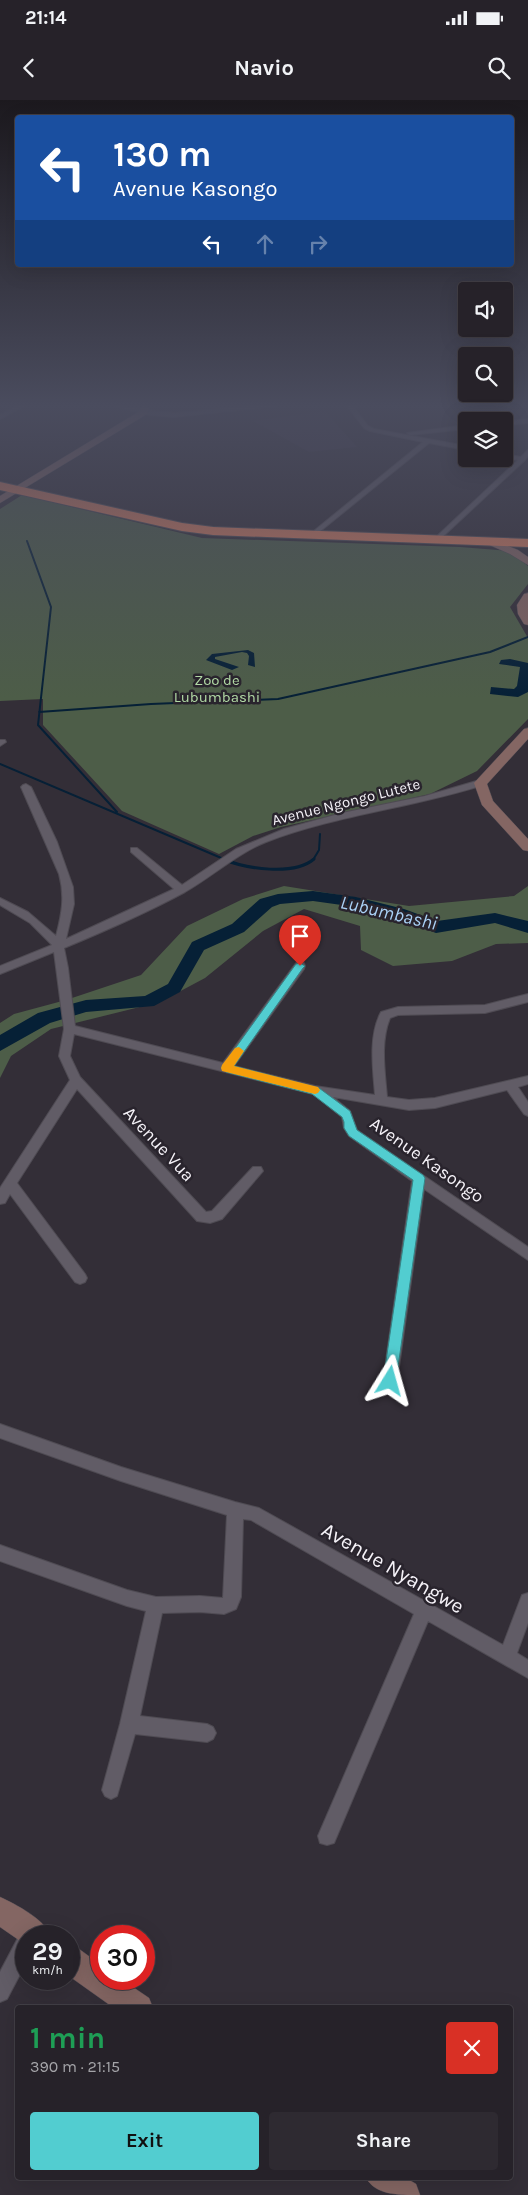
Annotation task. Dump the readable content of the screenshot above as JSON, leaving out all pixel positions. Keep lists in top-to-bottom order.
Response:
{
  "streets": {
    "street": [
      "Avenue Ngongo Lutete",
      "Avenue Vua",
      "Avenue Kasongo",
      "Avenue Nyangwe"
    ]
  },
  "water": ["Lubumbashi"],
  "parks": ["Zoo de Lubumbashi"],
  "page": {
    "status": "21:14",
    "header": "Navio",
    "turn": ["130 m", "Avenue Kasongo"],
    "speed": "29 km/h",
    "limit": "30",
    "heading": ["1 min", "390 m · 21:15"],
    "buttons": ["Exit", "Share"]
  }
}
